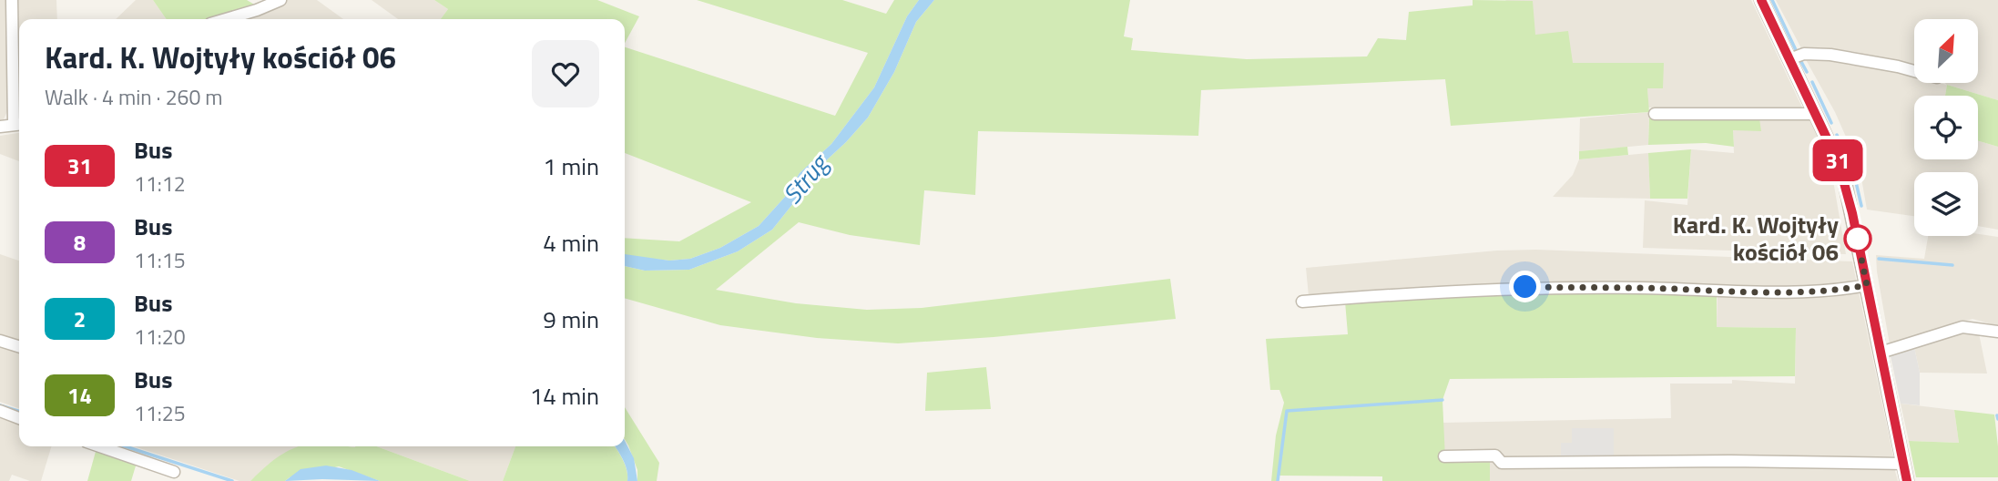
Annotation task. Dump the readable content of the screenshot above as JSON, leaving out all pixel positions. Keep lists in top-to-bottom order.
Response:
{
  "water": ["Strug"],
  "places": ["Kard. K. Wojtyły kościół 06"],
  "lines": ["bus line 31"],
  "north": "top right",
  "page": {
    "on_map": "31",
    "heading": ["Kard. K. Wojtyły kościół 06", "Walk · 4 min · 260 m"],
    "list": [
      {
        "mark": "31",
        "name": "Bus",
        "note": "11:12",
        "value": "1 min"
      },
      {
        "mark": "8",
        "name": "Bus",
        "note": "11:15",
        "value": "4 min"
      },
      {
        "mark": "2",
        "name": "Bus",
        "note": "11:20",
        "value": "9 min"
      },
      {
        "mark": "14",
        "name": "Bus",
        "note": "11:25",
        "value": "14 min"
      }
    ]
  }
}
